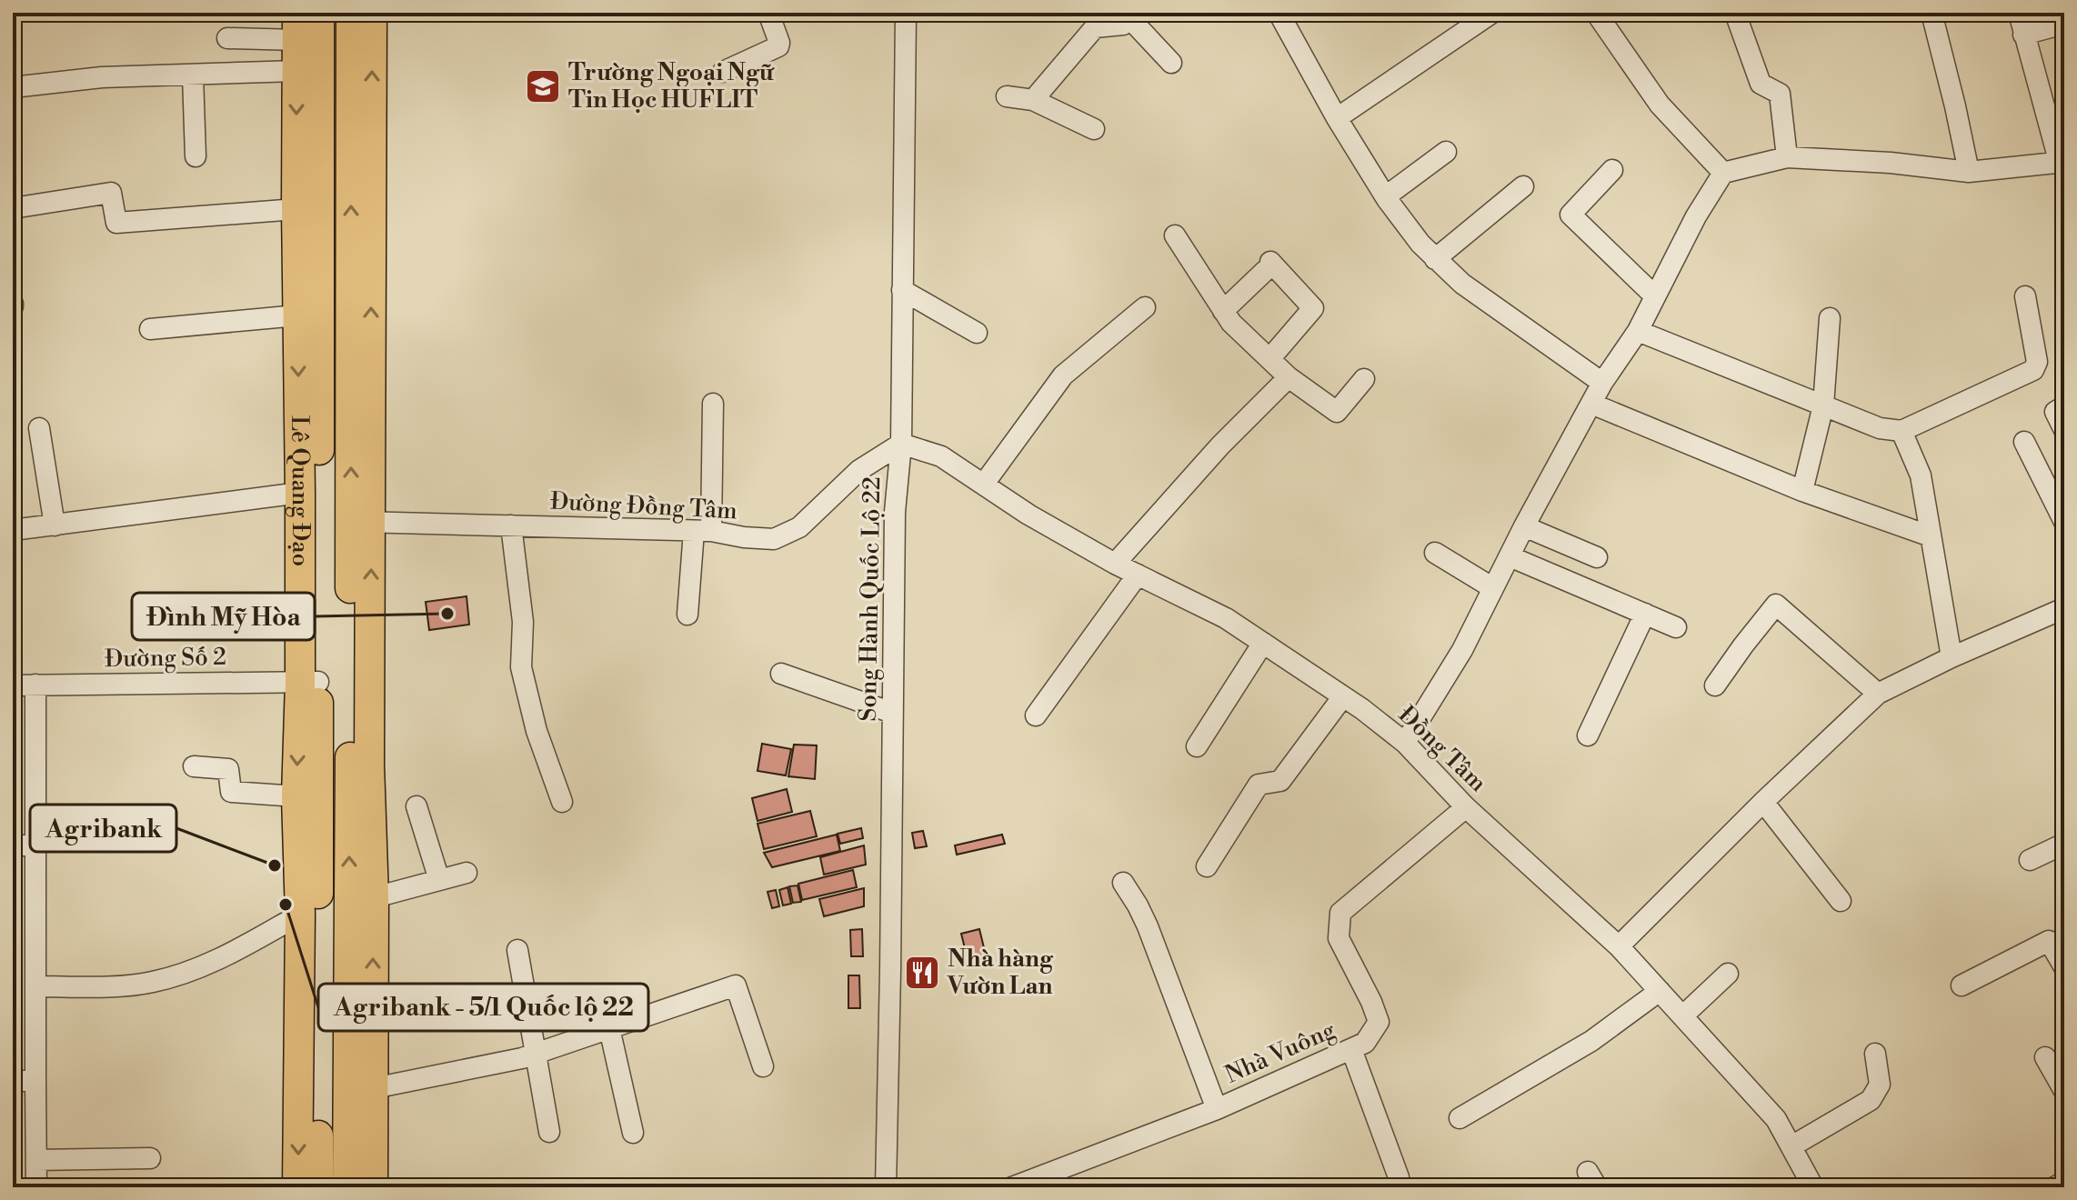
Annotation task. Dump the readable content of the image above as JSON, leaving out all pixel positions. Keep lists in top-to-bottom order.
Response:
{
  "streets": {
    "highway": ["Lê Quang Đạo"],
    "street": [
      "Đường Đồng Tâm",
      "Song Hành Quốc Lộ 22",
      "Đường Số 2",
      "Đồng Tâm",
      "Nhà Vuông"
    ]
  },
  "crossings": [
    ["Lê Quang Đạo", "Đường Số 2"],
    ["Đường Đồng Tâm", "Song Hành Quốc Lộ 22"],
    ["Đường Đồng Tâm", "Đồng Tâm"],
    ["Song Hành Quốc Lộ 22", "Đồng Tâm"],
    ["Đồng Tâm", "Nhà Vuông"]
  ],
  "places": {
    "school or university": ["Trường Ngoại Ngữ Tin Học HUFLIT"],
    "other": ["Đình Mỹ Hòa", "Agribank", "Agribank - 5/1 Quốc lộ 22"],
    "restaurant": ["Nhà hàng Vườn Lan"]
  }
}
